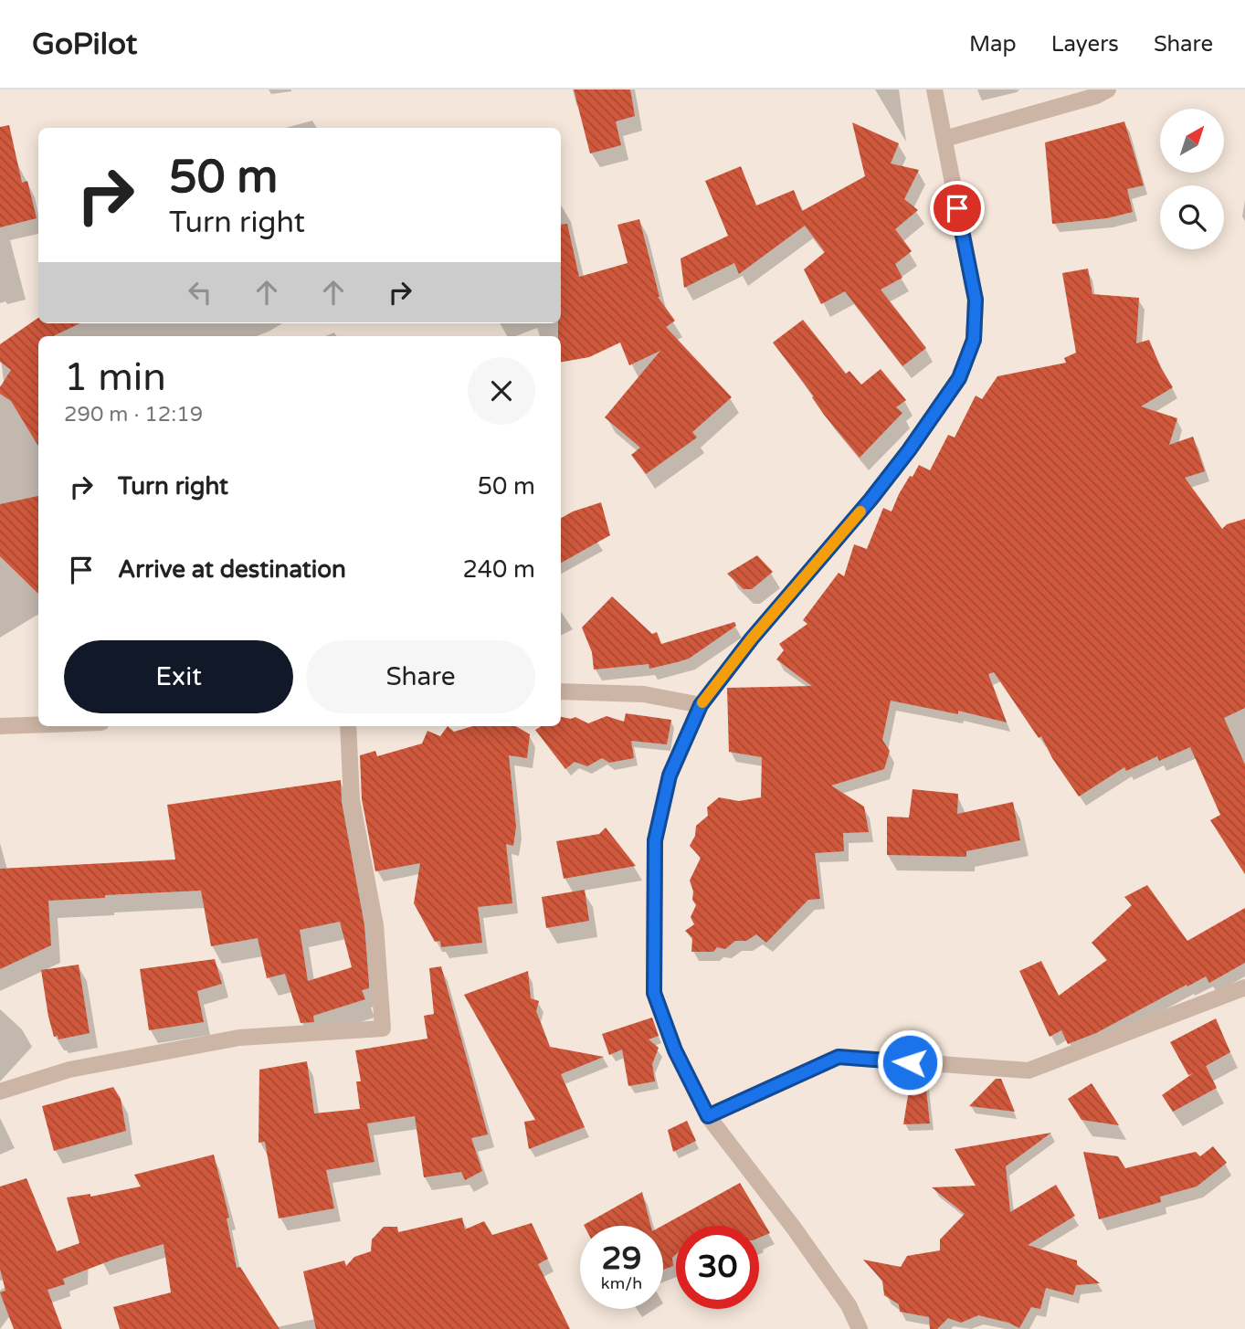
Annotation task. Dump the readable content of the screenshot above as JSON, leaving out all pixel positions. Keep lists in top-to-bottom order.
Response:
{
  "north": "top right",
  "page": {
    "header": "GoPilot",
    "nav": ["Map", "Layers", "Share"],
    "turn": ["50 m", "Turn right"],
    "heading": ["1 min", "290 m · 12:19"],
    "list": [
      {
        "name": "Turn right",
        "value": "50 m"
      },
      {
        "name": "Arrive at destination",
        "value": "240 m"
      }
    ],
    "buttons": ["Exit", "Share"],
    "speed": "29 km/h",
    "limit": "30"
  }
}
